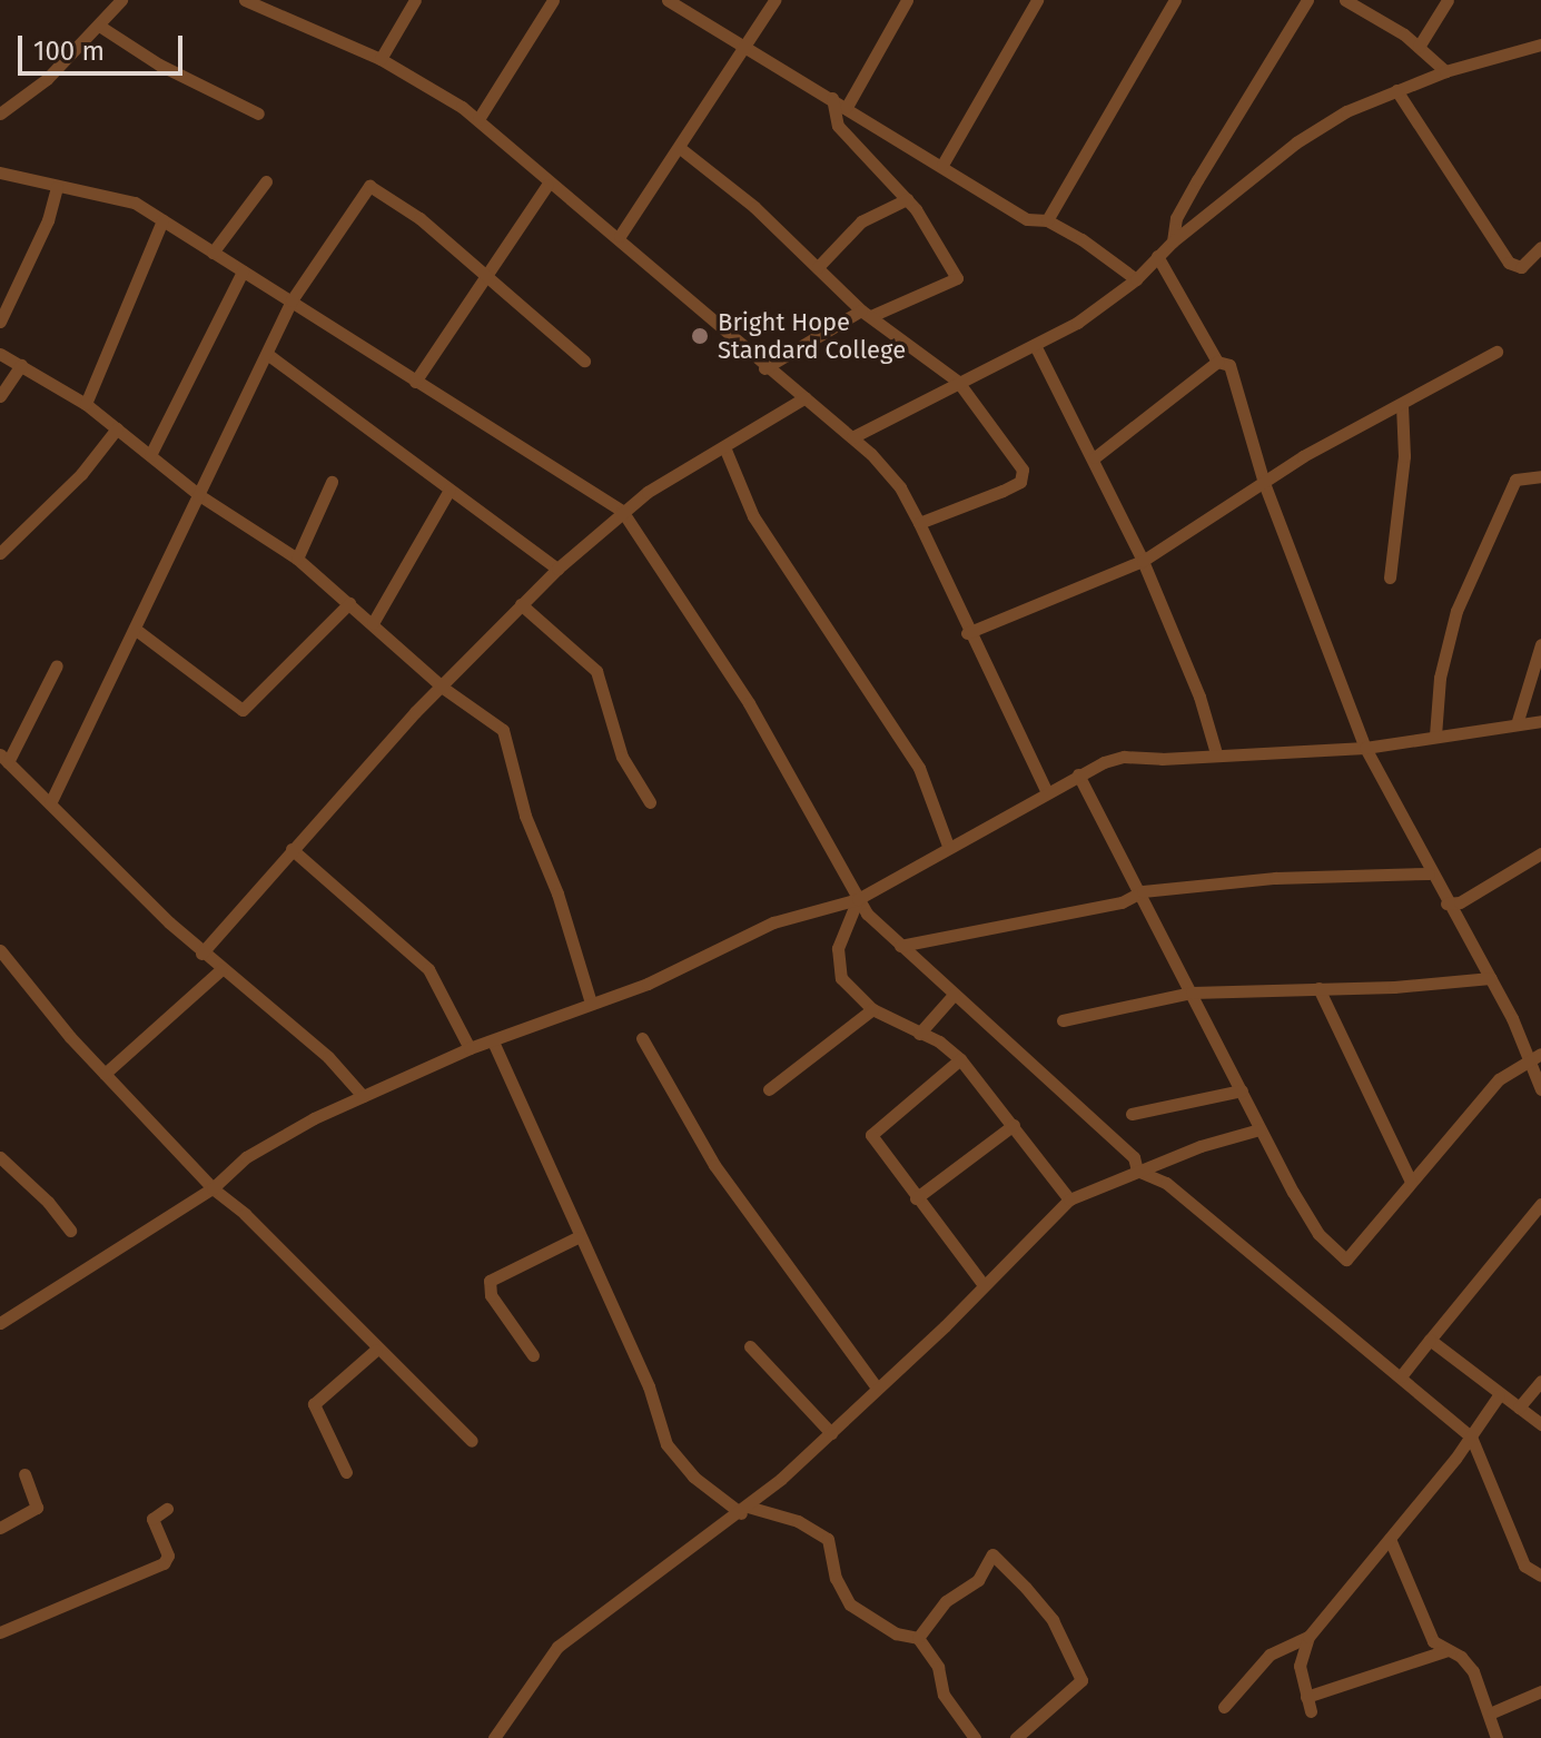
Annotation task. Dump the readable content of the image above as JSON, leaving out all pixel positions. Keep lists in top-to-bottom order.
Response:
{
  "places": ["Bright Hope Standard College"],
  "scale_bar": "100 m"
}
